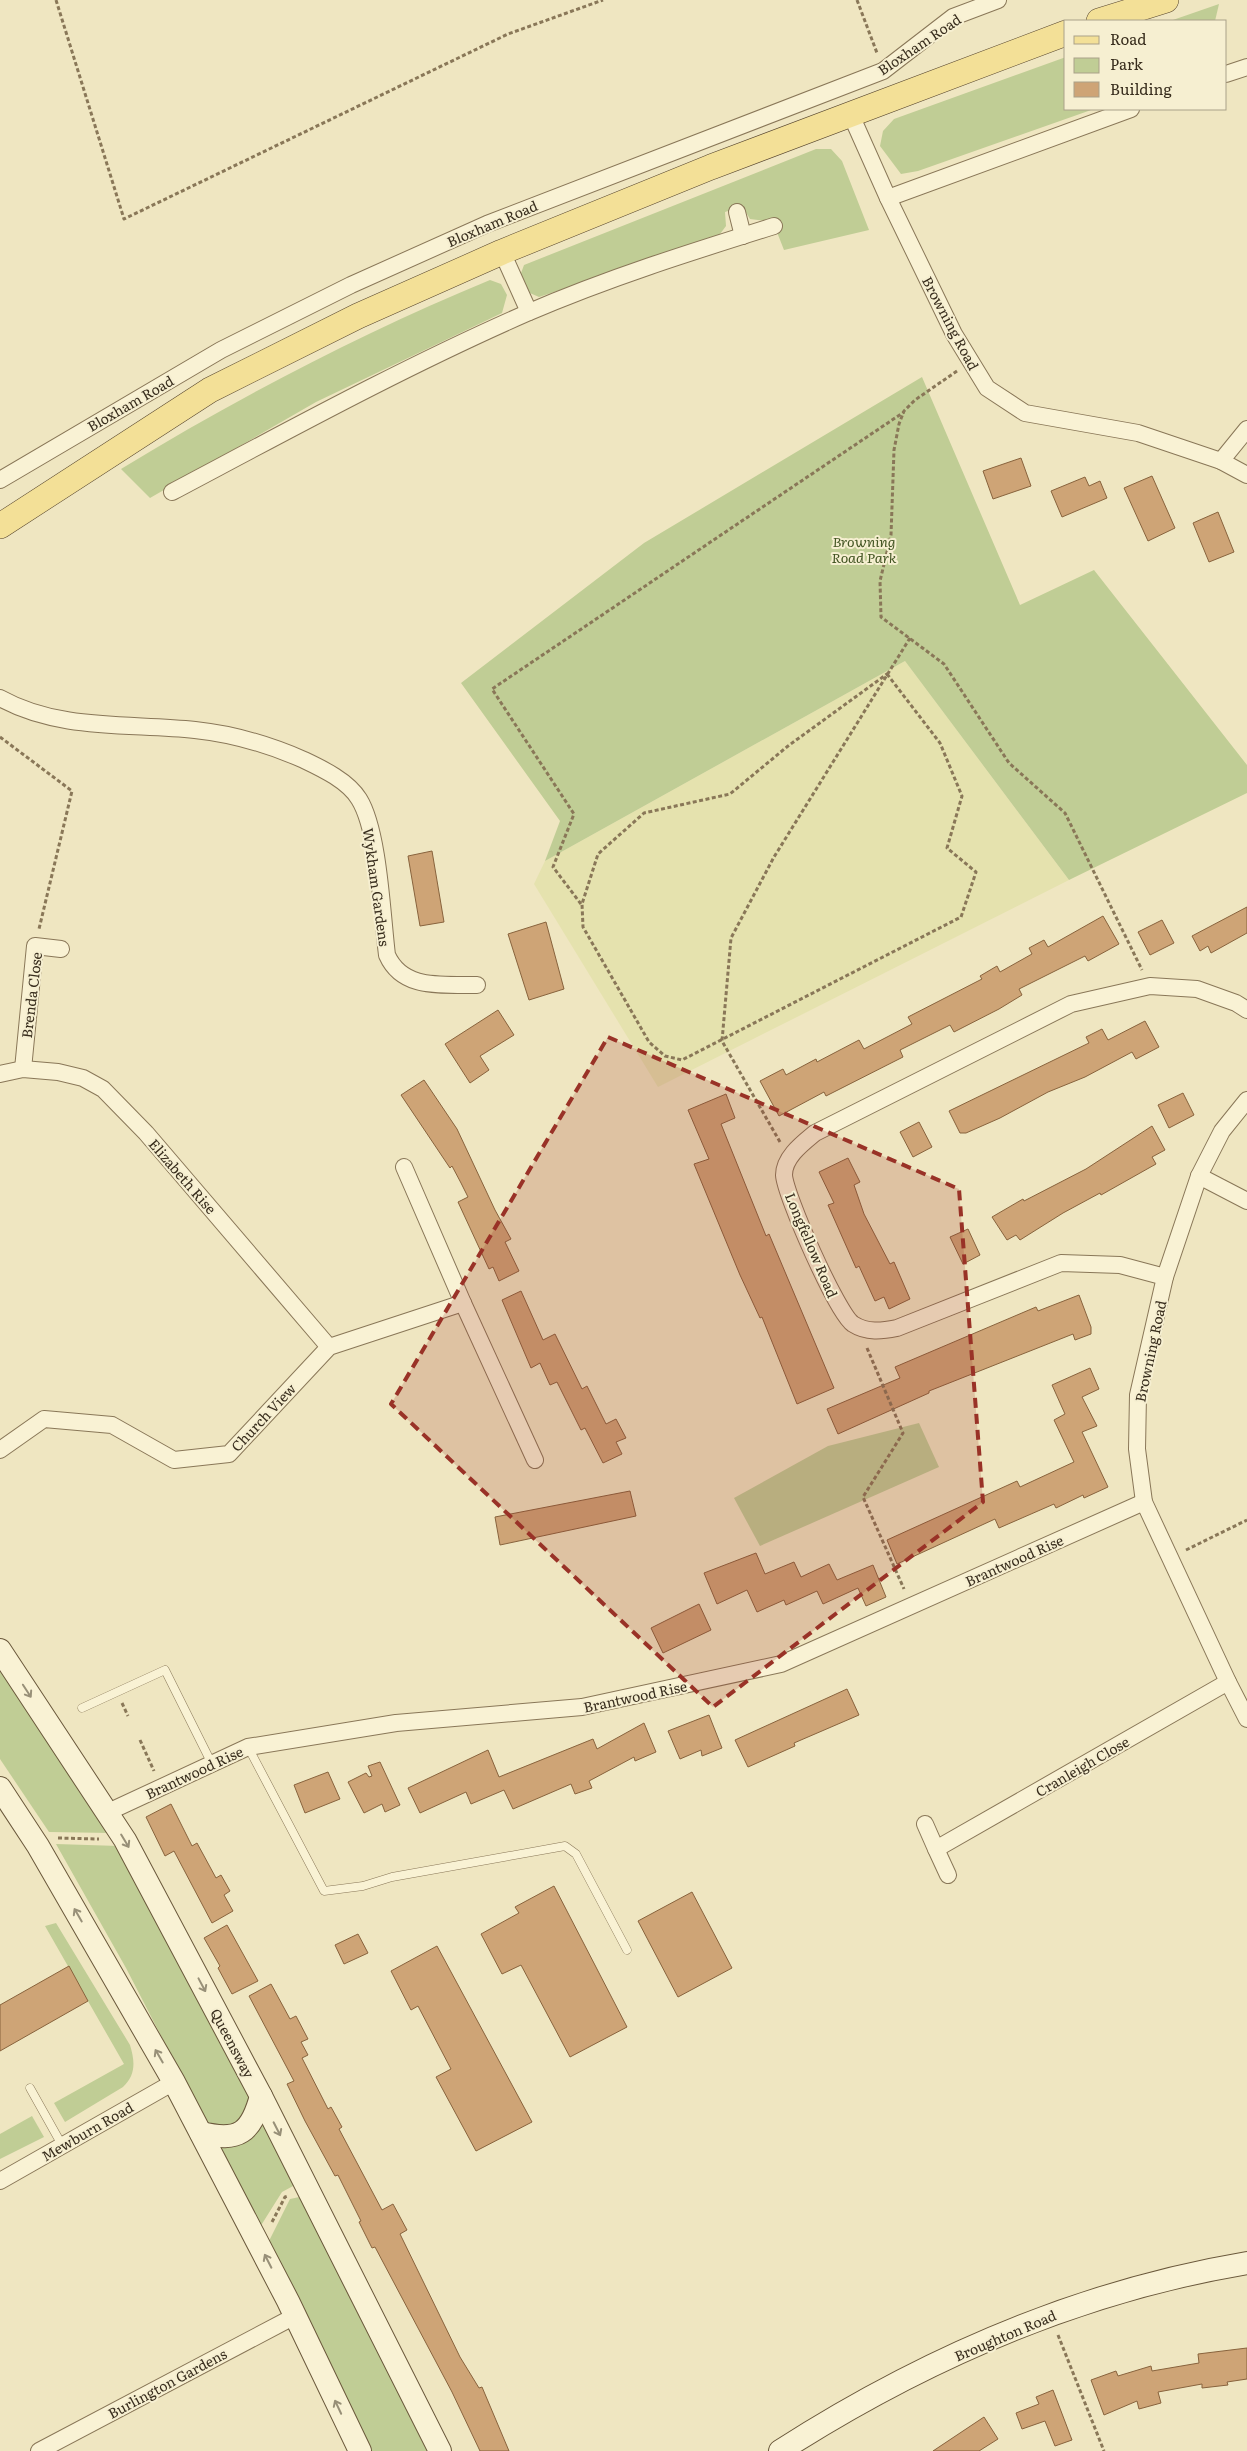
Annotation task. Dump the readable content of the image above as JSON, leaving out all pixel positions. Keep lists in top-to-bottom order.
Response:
{
  "streets": {
    "street": [
      "Bloxham Road",
      "Browning Road",
      "Wykham Gardens",
      "Brenda Close",
      "Elizabeth Rise",
      "Longfellow Road",
      "Church View",
      "Brantwood Rise",
      "Cranleigh Close",
      "Queensway",
      "Mewburn Road",
      "Broughton Road",
      "Burlington Gardens"
    ]
  },
  "crossings": [
    ["Browning Road", "Longfellow Road"],
    ["Browning Road", "Brantwood Rise"],
    ["Browning Road", "Cranleigh Close"],
    ["Brenda Close", "Elizabeth Rise"],
    ["Elizabeth Rise", "Church View"],
    ["Brantwood Rise", "Queensway"]
  ],
  "parks": ["Browning Road Park"],
  "legend": ["Road", "Park", "Building"]
}
